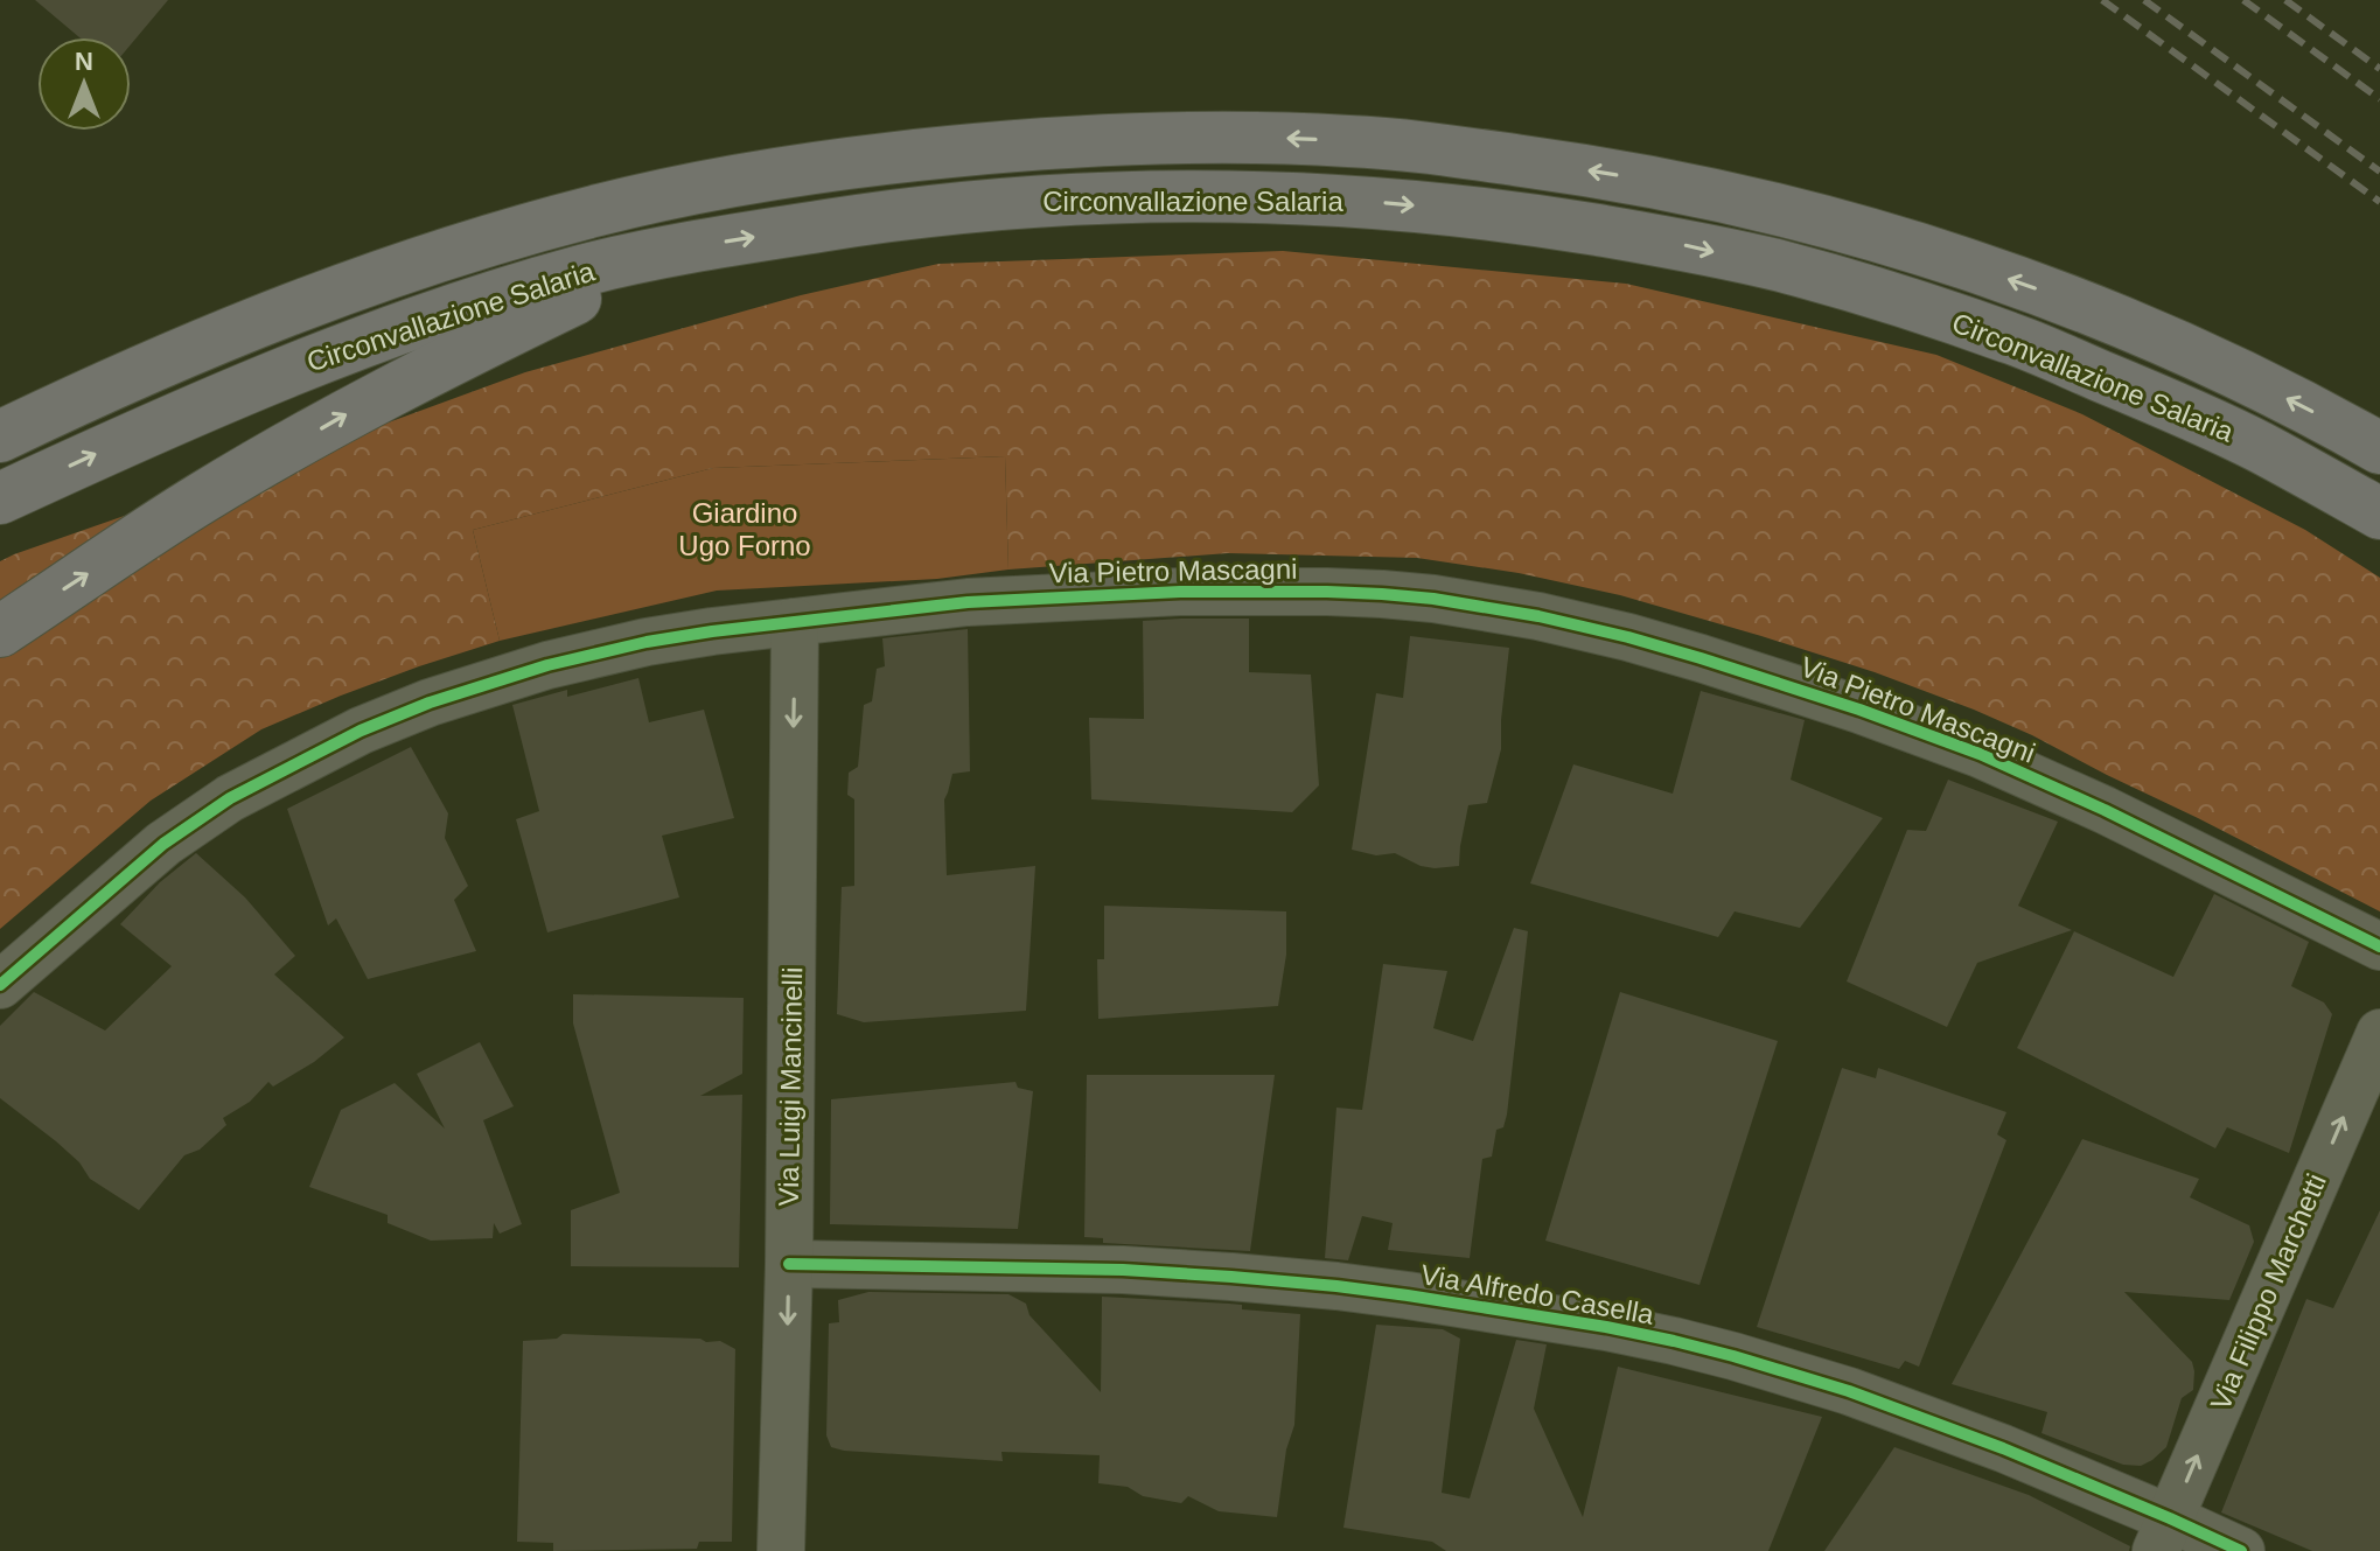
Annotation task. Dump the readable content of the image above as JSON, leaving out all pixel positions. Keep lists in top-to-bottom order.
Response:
{
  "streets": {
    "highway": ["Circonvallazione Salaria"],
    "street": [
      "Via Pietro Mascagni",
      "Via Luigi Mancinelli",
      "Via Filippo Marchetti",
      "Via Alfredo Casella"
    ]
  },
  "crossings": [
    ["Via Pietro Mascagni", "Via Luigi Mancinelli"],
    ["Via Luigi Mancinelli", "Via Alfredo Casella"],
    ["Via Filippo Marchetti", "Via Alfredo Casella"]
  ],
  "one_way": ["Via Luigi Mancinelli", "Via Filippo Marchetti"],
  "parks": ["Giardino Ugo Forno"],
  "north": "top"
}
